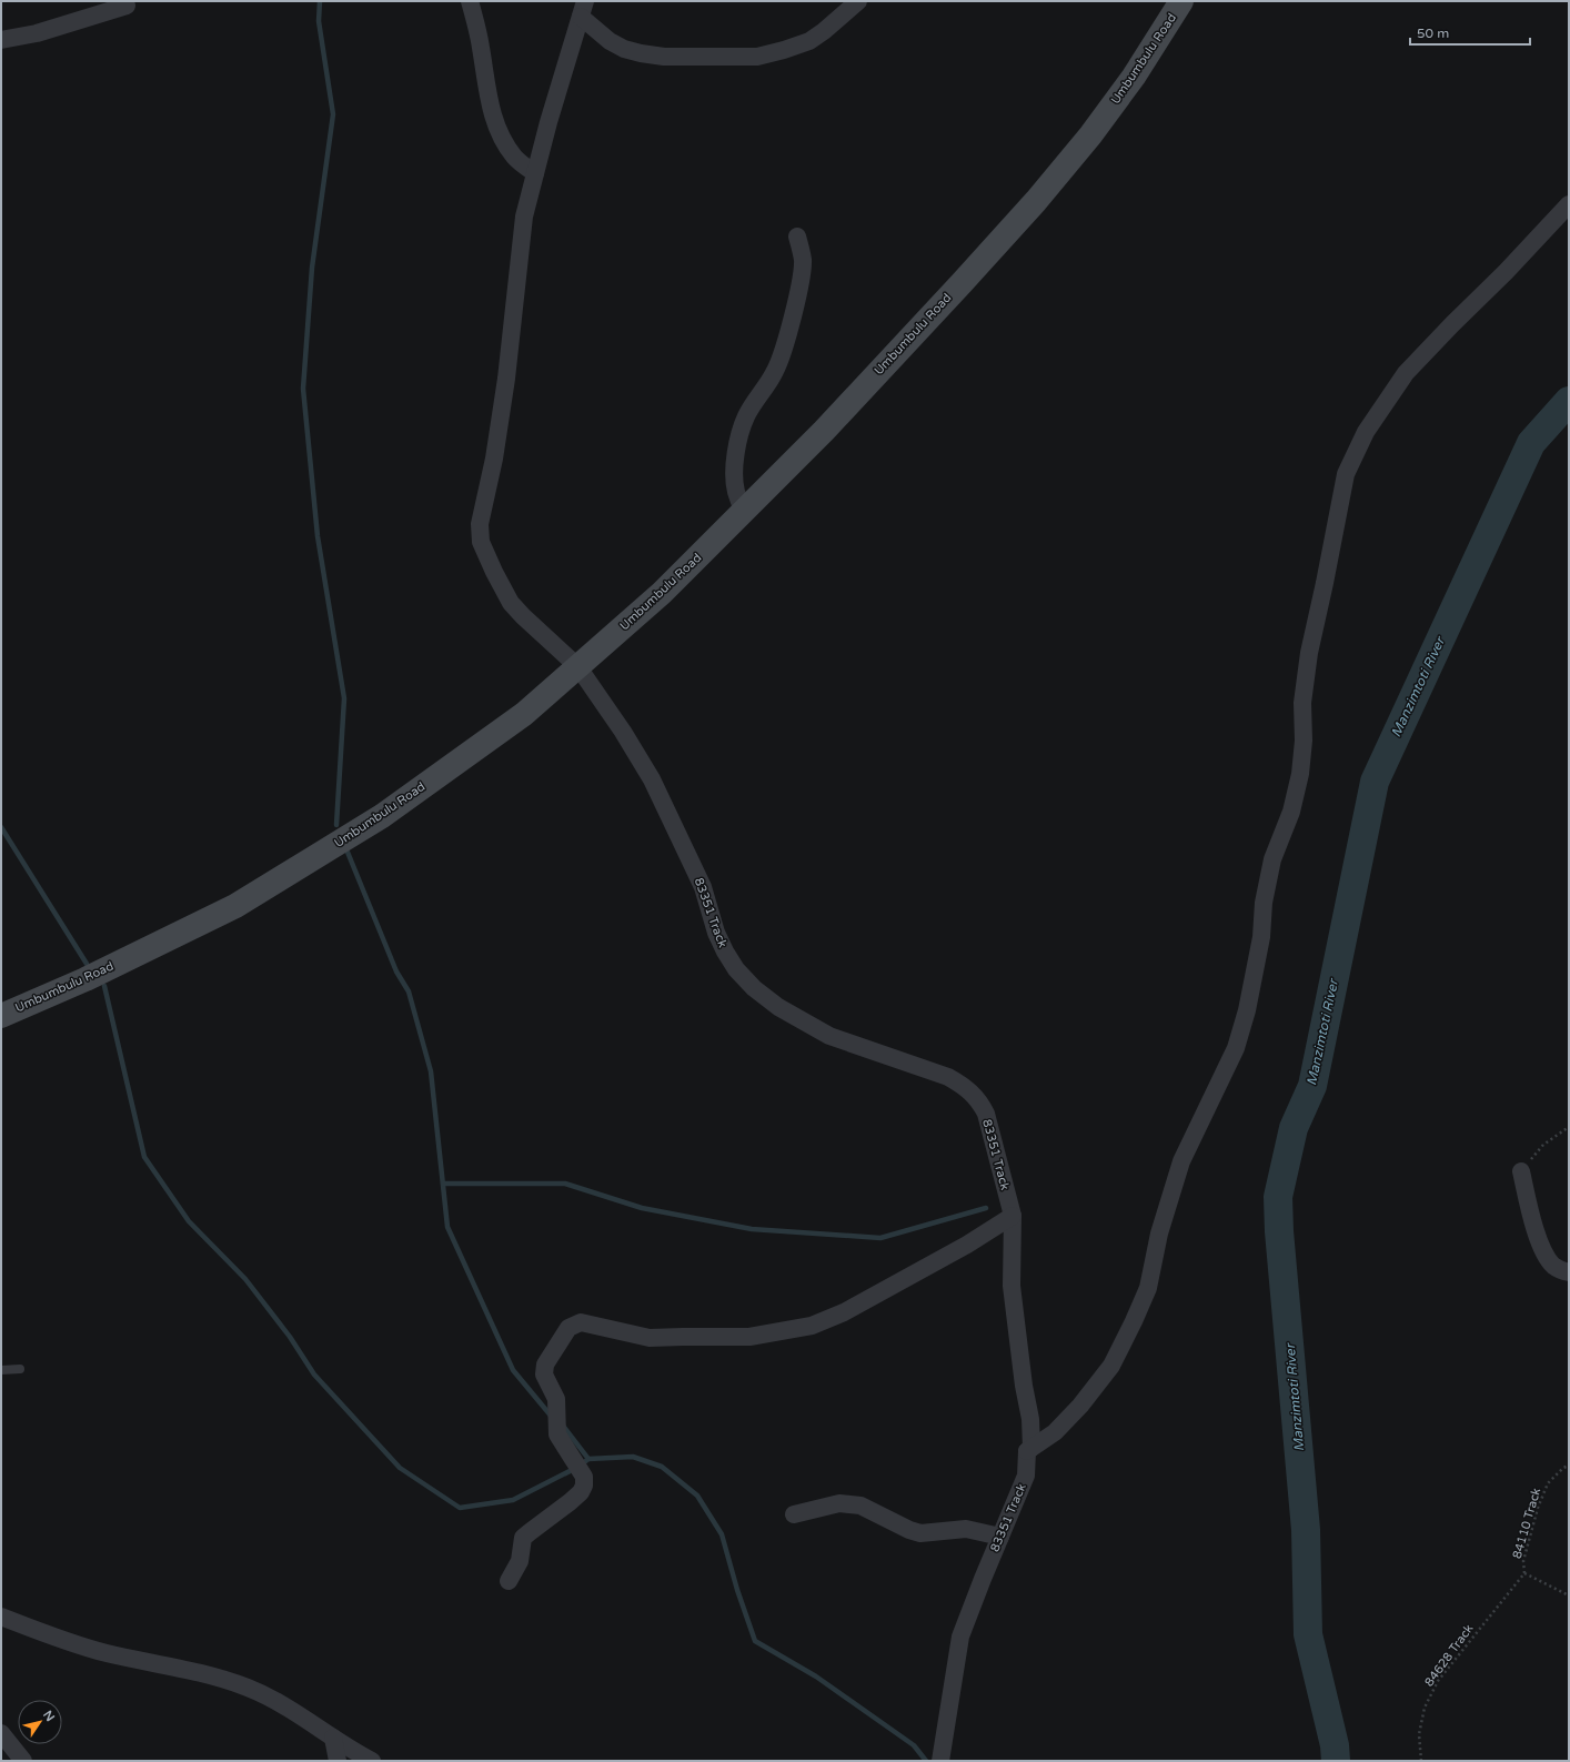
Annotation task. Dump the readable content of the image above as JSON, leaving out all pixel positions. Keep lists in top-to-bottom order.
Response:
{
  "streets": {
    "main road": ["Umbumbulu Road"],
    "street": ["83351 Track"],
    "path": ["84110 Track", "84628 Track"]
  },
  "crossings": [
    ["Umbumbulu Road", "83351 Track"],
    ["84110 Track", "84628 Track"]
  ],
  "water": ["Manzimtoti River"],
  "scale_bar": "50 m",
  "north": "top right"
}
